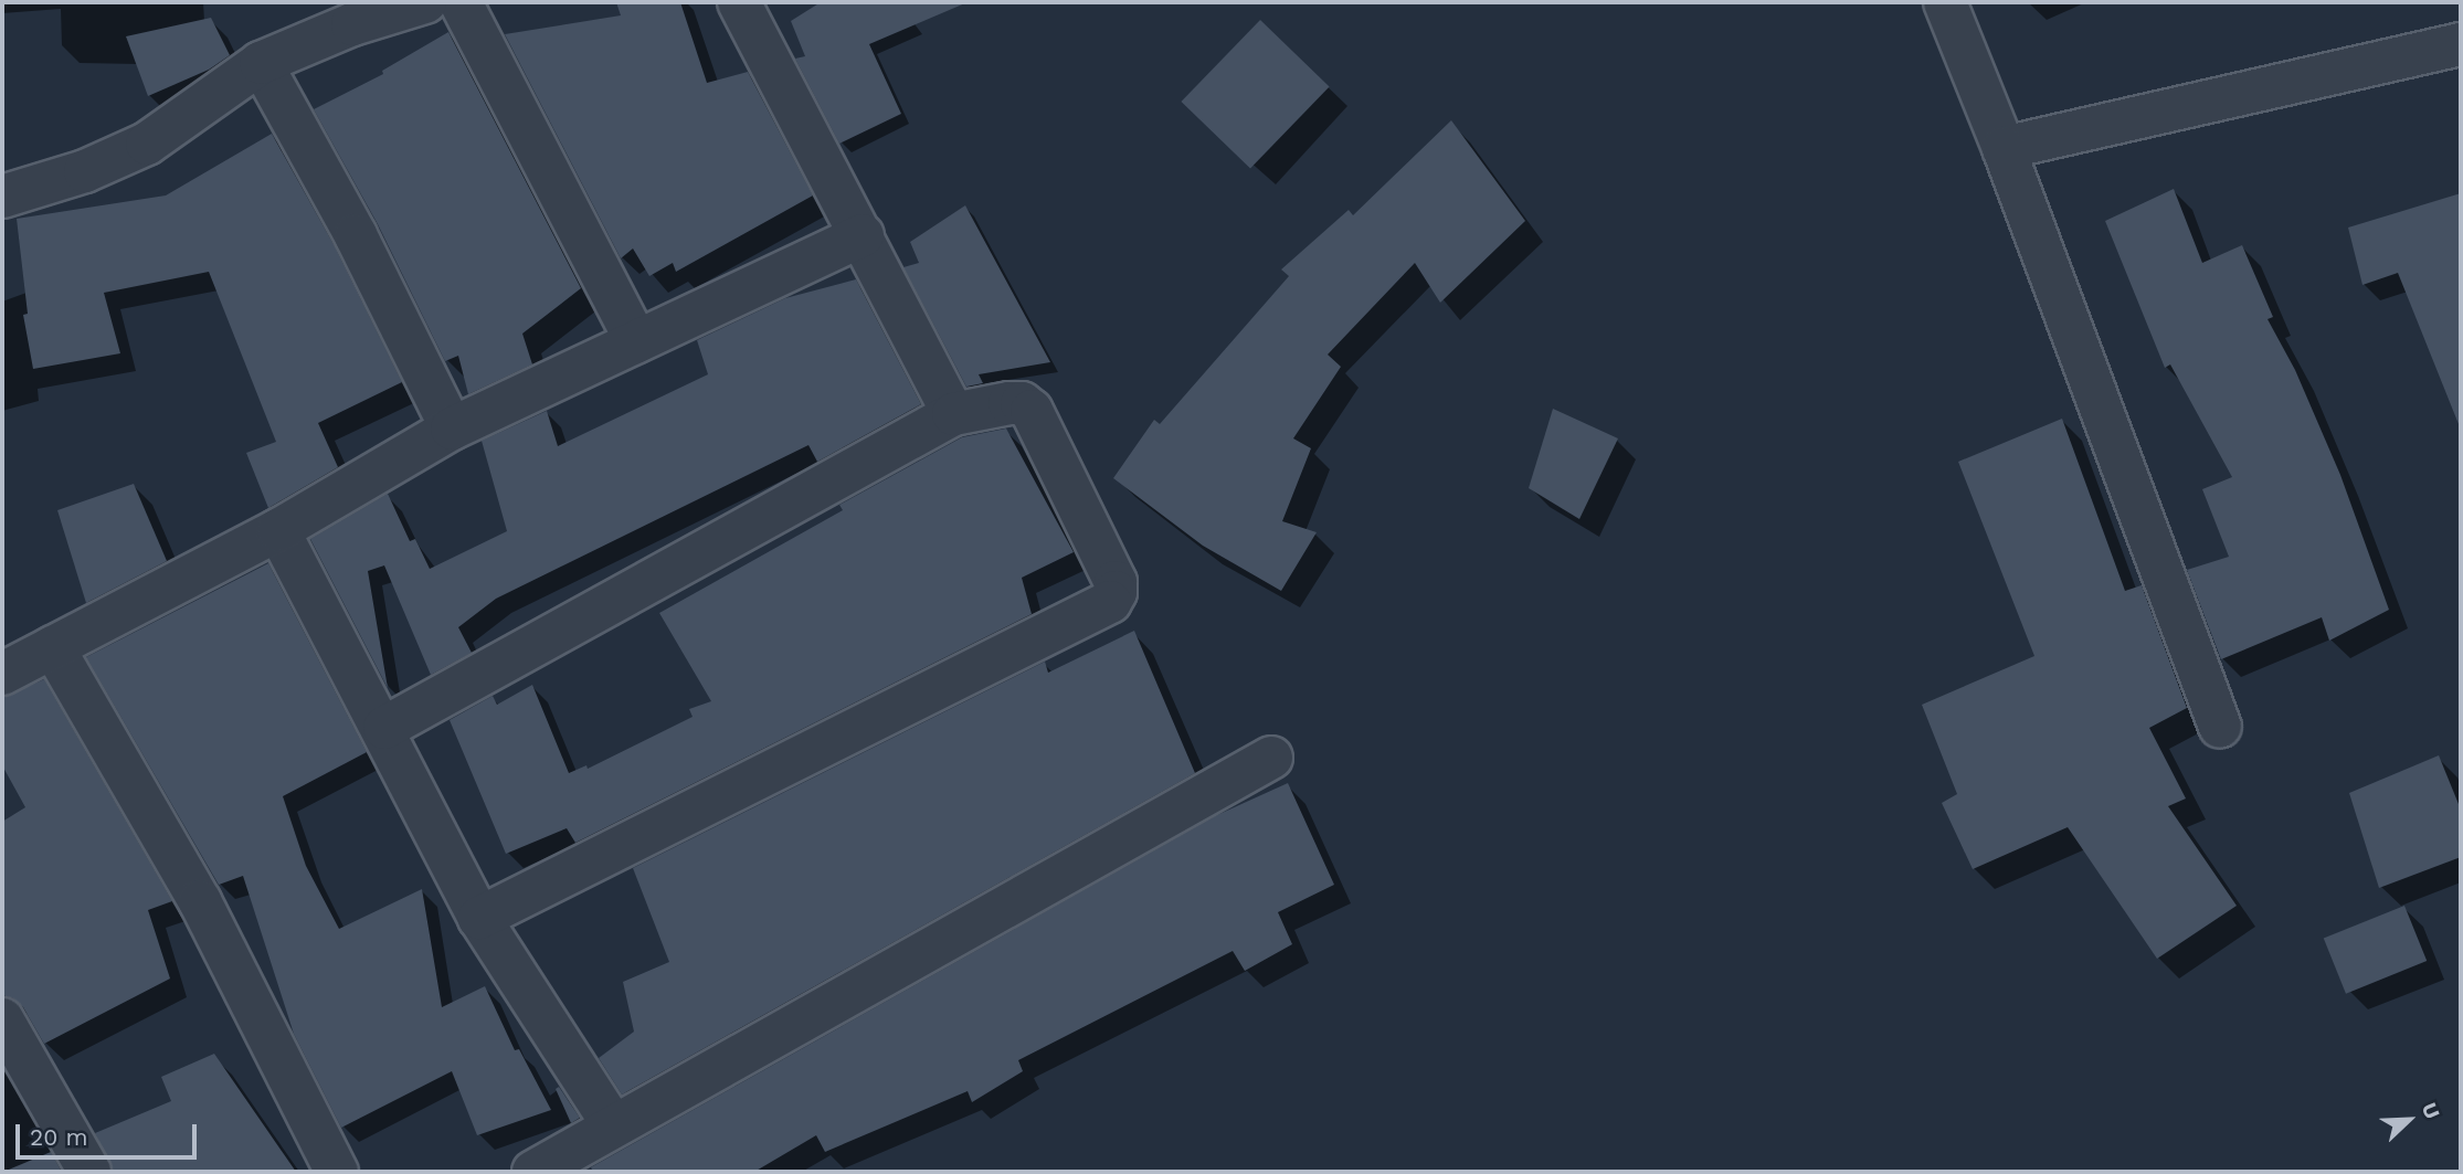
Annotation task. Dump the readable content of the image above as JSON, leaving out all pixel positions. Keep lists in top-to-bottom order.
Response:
{
  "scale_bar": "20 m",
  "north": "top right"
}
